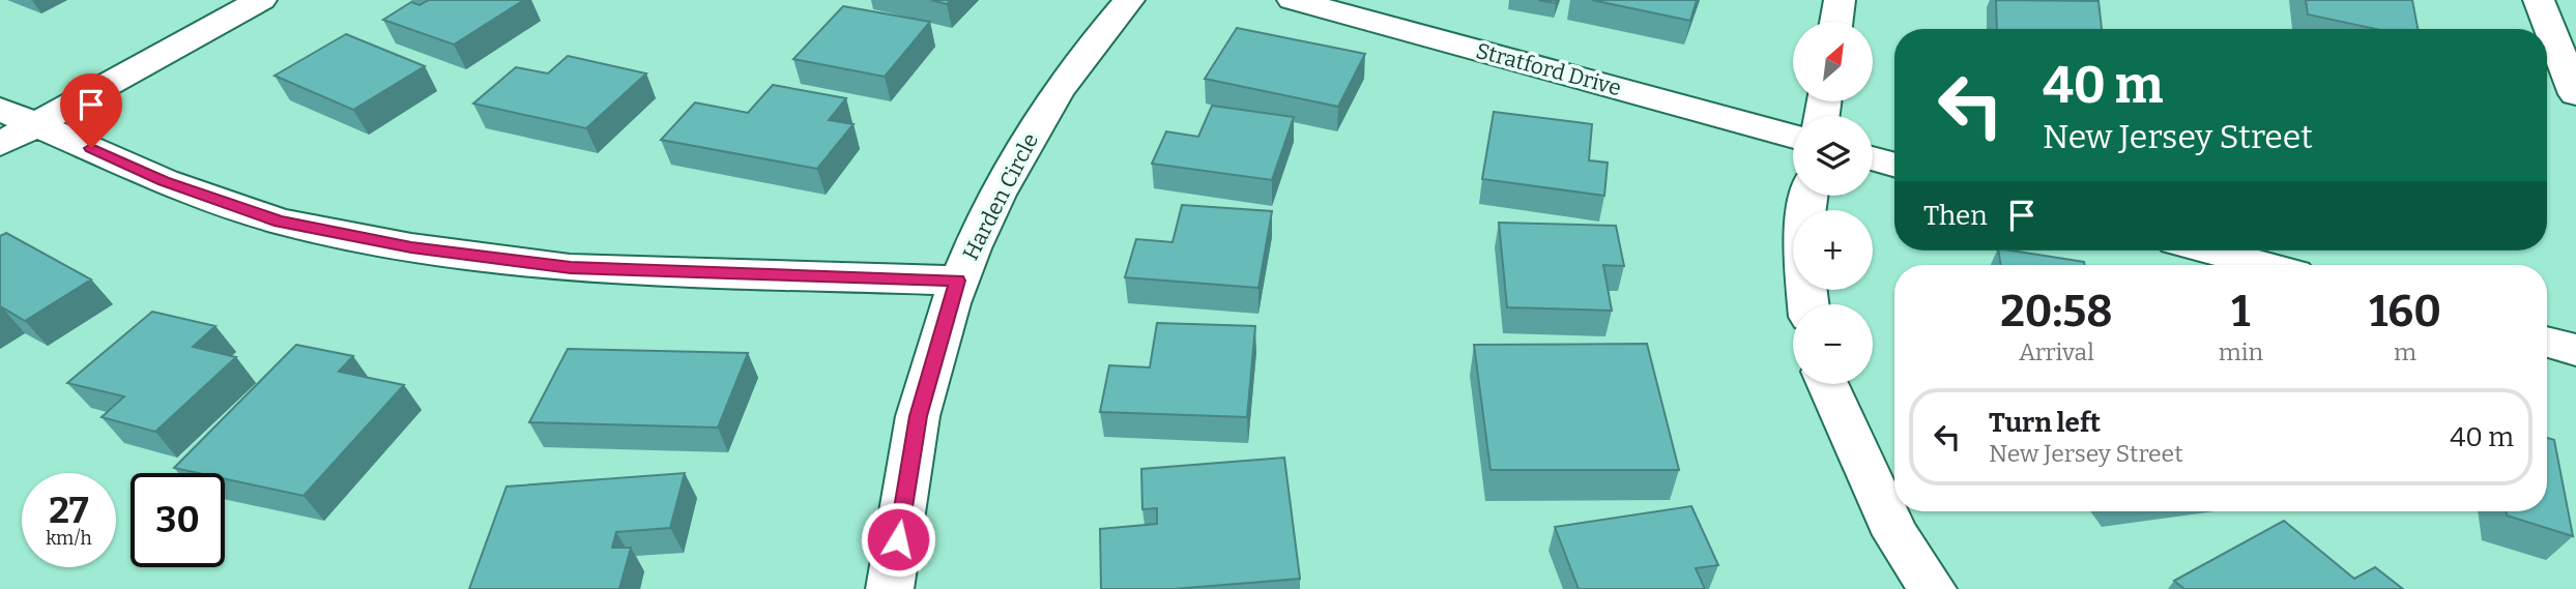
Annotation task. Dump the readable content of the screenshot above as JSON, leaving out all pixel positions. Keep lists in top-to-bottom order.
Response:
{
  "streets": {
    "street": ["Stratford Drive", "Harden Circle"]
  },
  "north": "top right",
  "page": {
    "map_buttons": ["+", "−"],
    "turn": ["40 m", "New Jersey Street"],
    "then": "Then",
    "eta": [
      "20:58",
      "Arrival",
      "1",
      "min",
      "160",
      "m"
    ],
    "list": [
      {
        "name": "Turn left",
        "note": "New Jersey Street",
        "value": "40 m"
      }
    ],
    "speed": "27 km/h",
    "limit": "30"
  }
}
